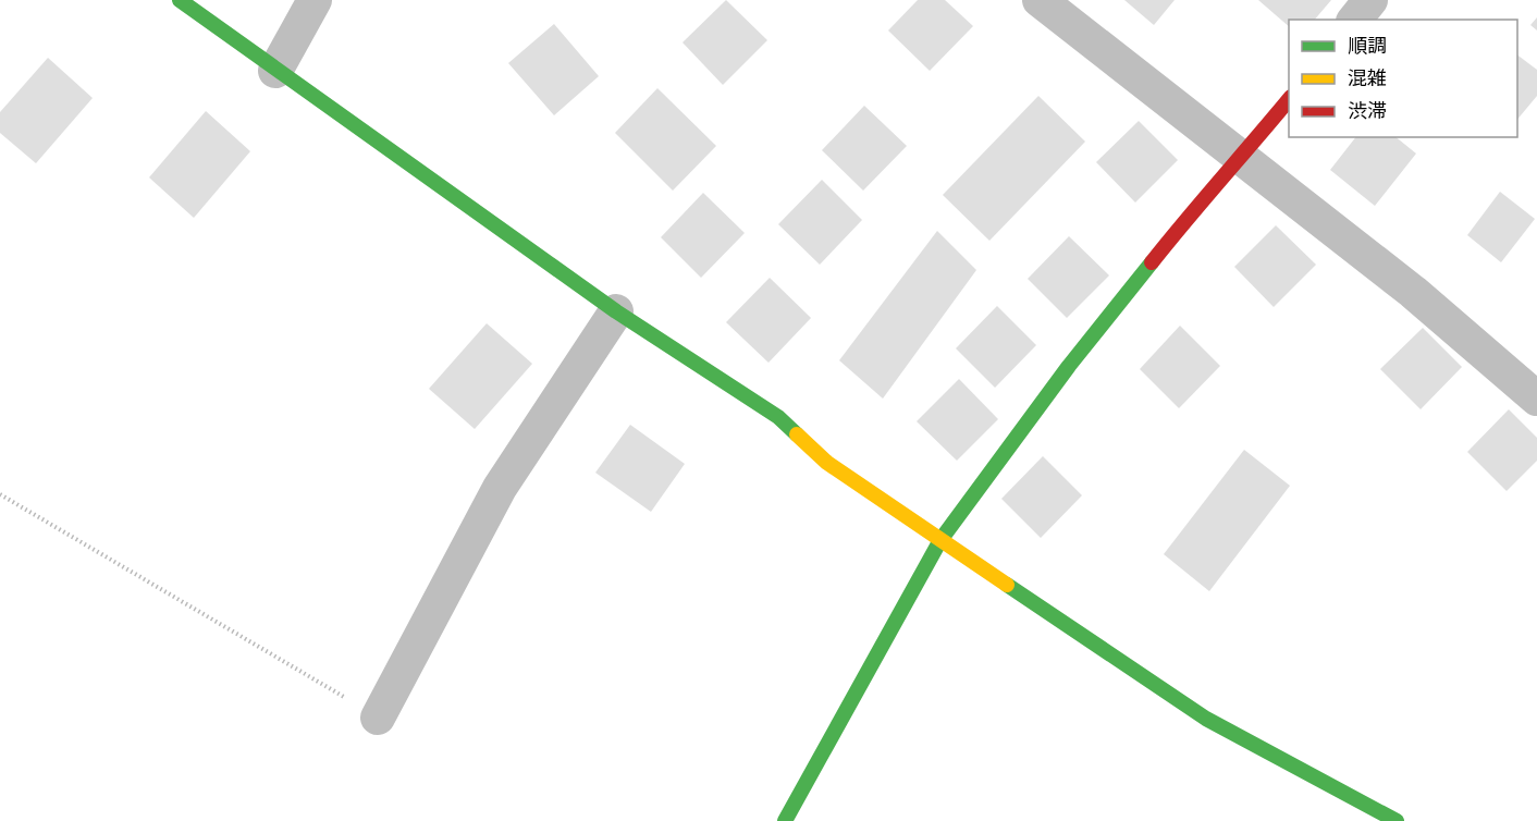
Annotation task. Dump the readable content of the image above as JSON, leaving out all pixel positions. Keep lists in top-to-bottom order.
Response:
{
  "legend": ["順調", "混雑", "渋滞"]
}
